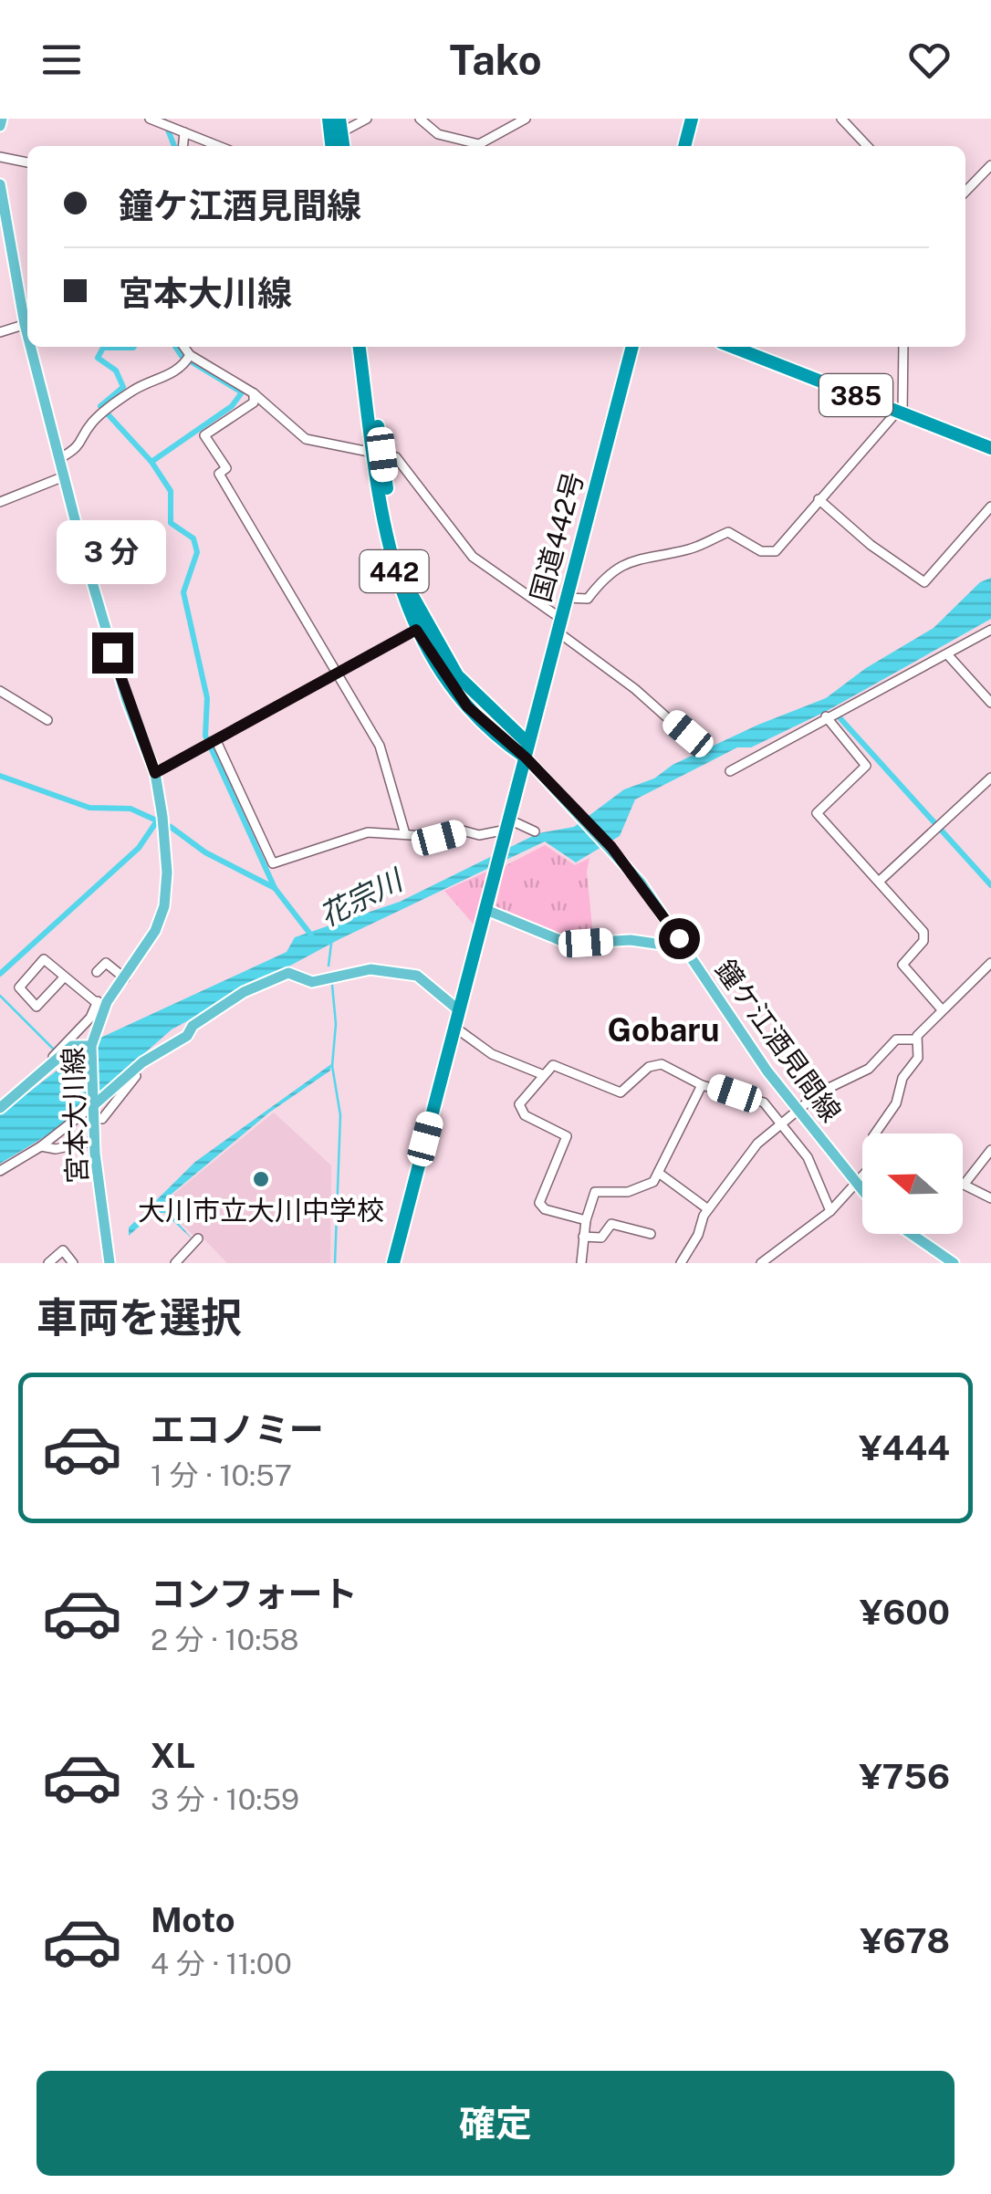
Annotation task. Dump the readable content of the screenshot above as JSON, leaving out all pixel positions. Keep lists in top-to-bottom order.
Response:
{
  "streets": {
    "highway": ["385", "国道442号", "442"],
    "main road": ["鐘ケ江酒見間線", "宮本大川線"]
  },
  "crossings": [
    ["国道442号", "442"],
    ["国道442号", "鐘ケ江酒見間線"],
    ["442", "鐘ケ江酒見間線"]
  ],
  "districts": ["Gobaru"],
  "water": ["花宗川"],
  "places": ["大川市立大川中学校"],
  "north": "left",
  "page": {
    "header": "Tako",
    "banner": ["鐘ケ江酒見間線", "宮本大川線"],
    "bubble": "3 分",
    "heading": "車両を選択",
    "list": [
      {
        "name": "エコノミー",
        "note": "1 分 · 10:57",
        "value": "¥444"
      },
      {
        "name": "コンフォート",
        "note": "2 分 · 10:58",
        "value": "¥600"
      },
      {
        "name": "XL",
        "note": "3 分 · 10:59",
        "value": "¥756"
      },
      {
        "name": "Moto",
        "note": "4 分 · 11:00",
        "value": "¥678"
      }
    ],
    "buttons": "確定"
  }
}
